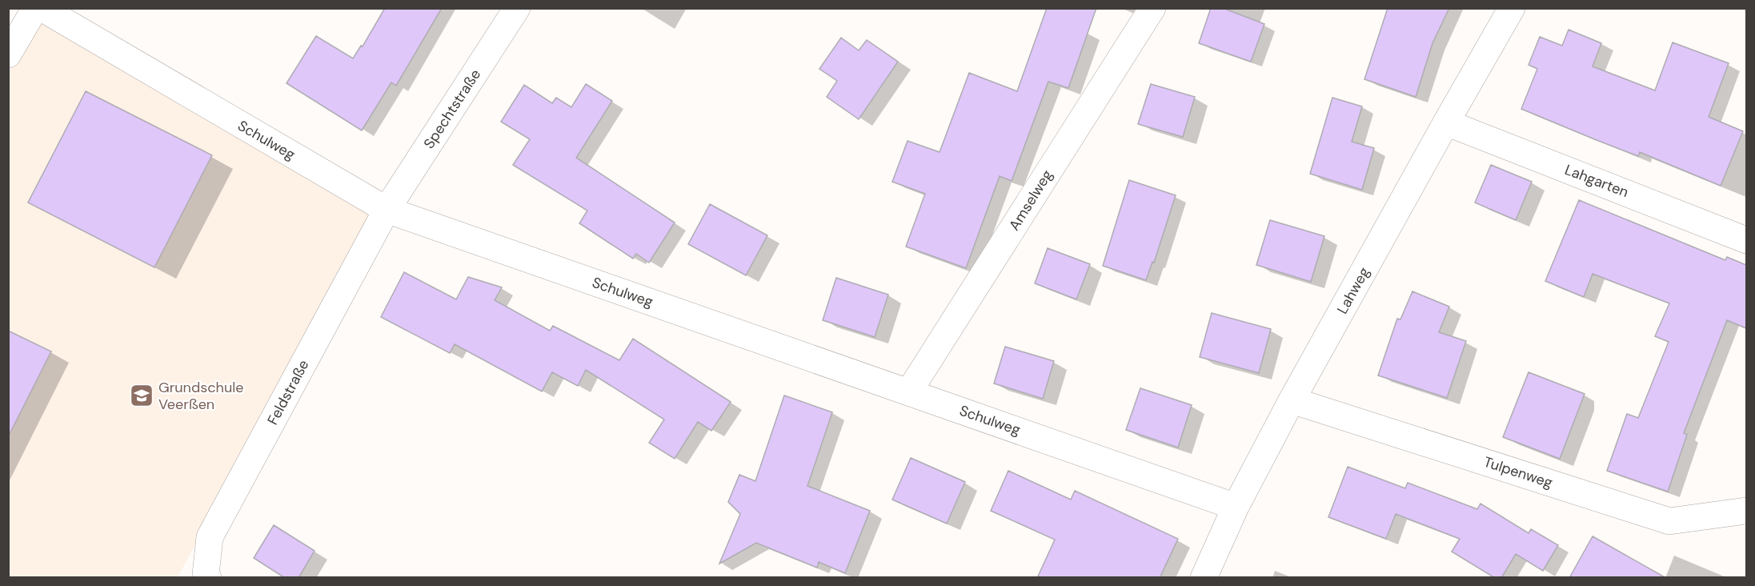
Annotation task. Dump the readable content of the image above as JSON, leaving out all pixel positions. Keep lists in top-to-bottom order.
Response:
{
  "streets": {
    "street": [
      "Spechtstraße",
      "Schulweg",
      "Lahgarten",
      "Amselweg",
      "Lahweg",
      "Feldstraße",
      "Tulpenweg"
    ]
  },
  "crossings": [
    ["Spechtstraße", "Schulweg"],
    ["Spechtstraße", "Feldstraße"],
    ["Schulweg", "Amselweg"],
    ["Schulweg", "Lahweg"],
    ["Schulweg", "Feldstraße"],
    ["Lahgarten", "Lahweg"],
    ["Lahweg", "Tulpenweg"]
  ],
  "places": {
    "school or university": ["Grundschule Veerßen"]
  }
}
